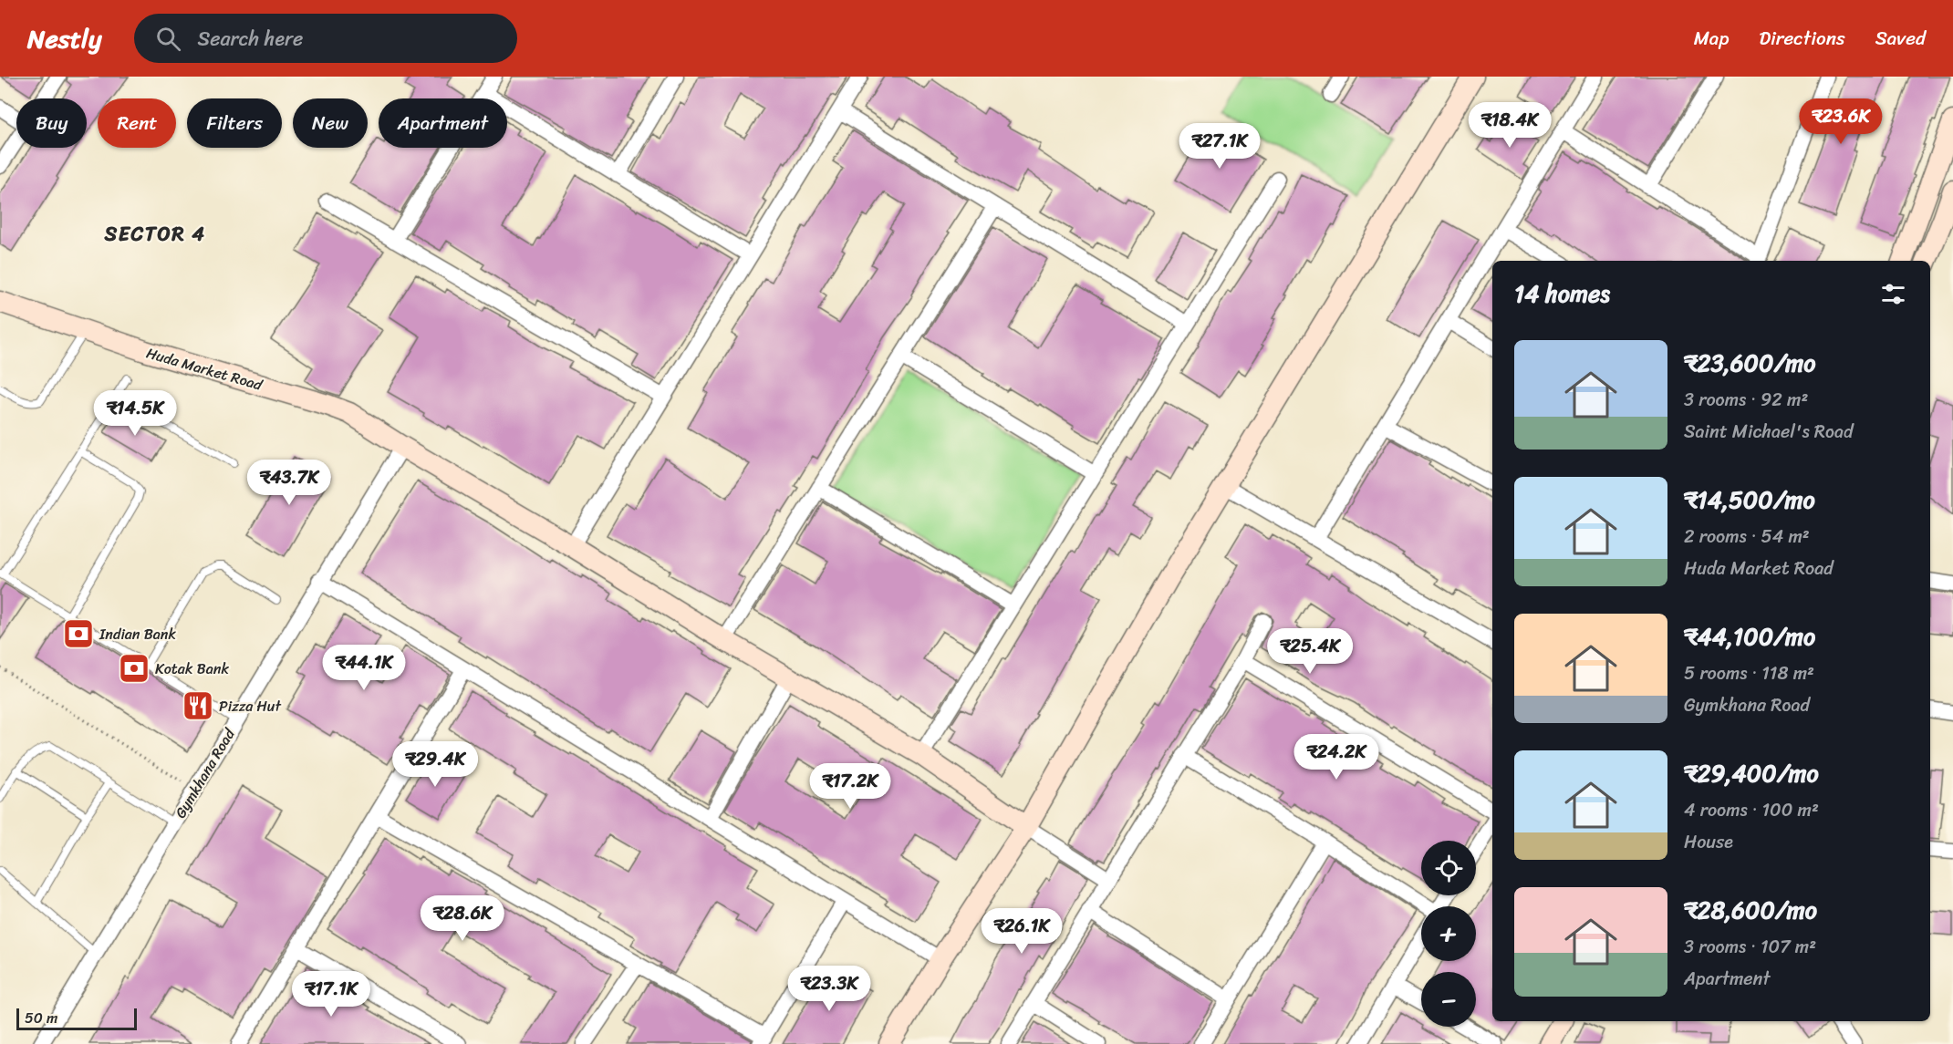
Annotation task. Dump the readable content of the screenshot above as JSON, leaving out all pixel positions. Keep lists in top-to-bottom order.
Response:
{
  "streets": {
    "street": ["Huda Market Road", "Gymkhana Road"]
  },
  "crossings": [
    ["Huda Market Road", "Gymkhana Road"]
  ],
  "districts": ["SECTOR 4"],
  "places": {
    "bank": ["Indian Bank", "Kotak Bank"],
    "restaurant": ["Pizza Hut"]
  },
  "scale_bar": "50 m",
  "page": {
    "header": "Nestly",
    "search": "Search here",
    "nav": ["Map", "Directions", "Saved"],
    "price": [
      "₹23.6K",
      "₹18.4K",
      "₹27.1K",
      "₹14.5K",
      "₹43.7K",
      "₹25.4K",
      "₹44.1K",
      "₹24.2K",
      "₹29.4K",
      "₹17.2K",
      "₹28.6K",
      "₹26.1K",
      "₹23.3K",
      "₹17.1K"
    ],
    "chip": [
      "Buy",
      "Rent",
      "Filters",
      "New",
      "Apartment"
    ],
    "heading": "14 homes",
    "list": [
      {
        "name": "₹23,600/mo",
        "note": "3 rooms · 92 m² · Saint Michael's Road"
      },
      {
        "name": "₹14,500/mo",
        "note": "2 rooms · 54 m² · Huda Market Road"
      },
      {
        "name": "₹44,100/mo",
        "note": "5 rooms · 118 m² · Gymkhana Road"
      },
      {
        "name": "₹29,400/mo",
        "note": "4 rooms · 100 m² · House"
      },
      {
        "name": "₹28,600/mo",
        "note": "3 rooms · 107 m² · Apartment"
      }
    ],
    "map_buttons": ["+", "−"],
    "scale": "50 m"
  }
}
